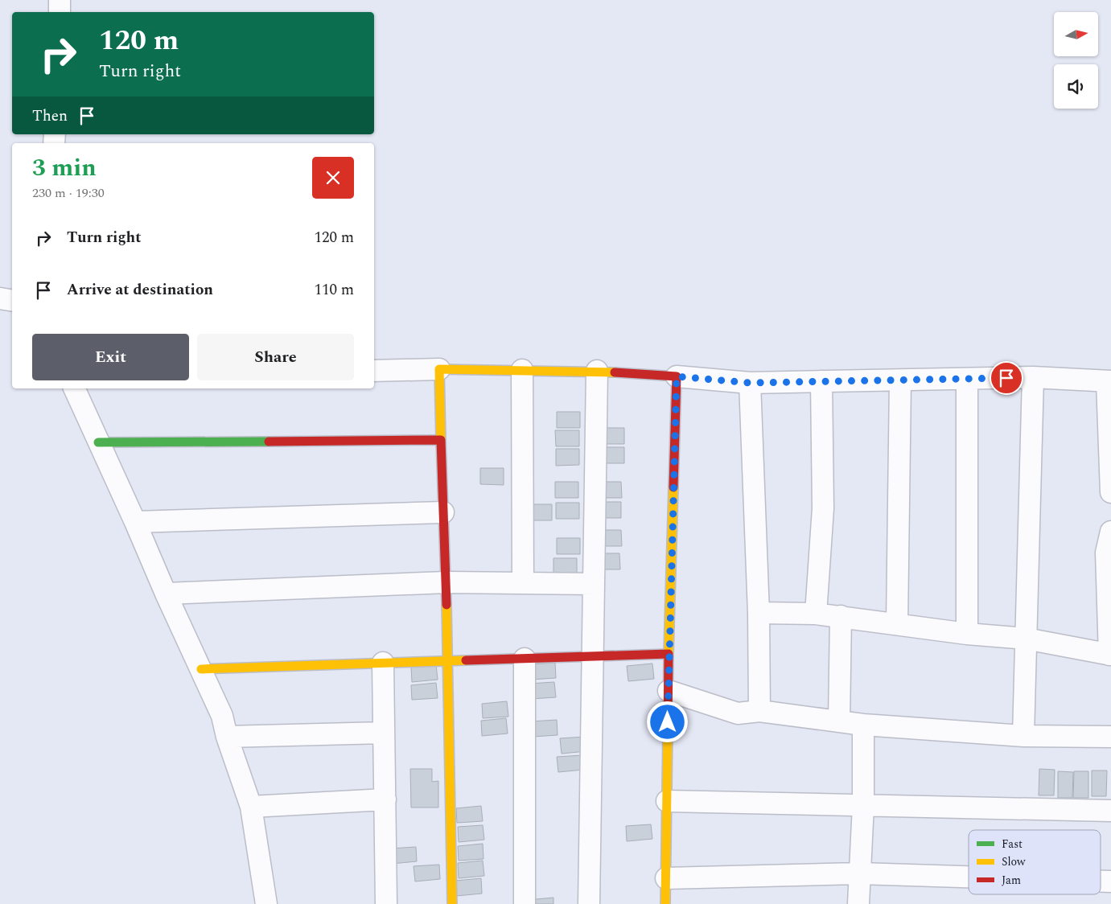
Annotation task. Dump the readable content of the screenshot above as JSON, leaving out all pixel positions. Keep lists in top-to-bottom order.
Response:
{
  "legend": ["Fast", "Slow", "Jam"],
  "north": "right",
  "page": {
    "turn": ["120 m", "Turn right"],
    "then": "Then",
    "heading": ["3 min", "230 m · 19:30"],
    "list": [
      {
        "name": "Turn right",
        "value": "120 m"
      },
      {
        "name": "Arrive at destination",
        "value": "110 m"
      }
    ],
    "buttons": ["Exit", "Share"]
  }
}
